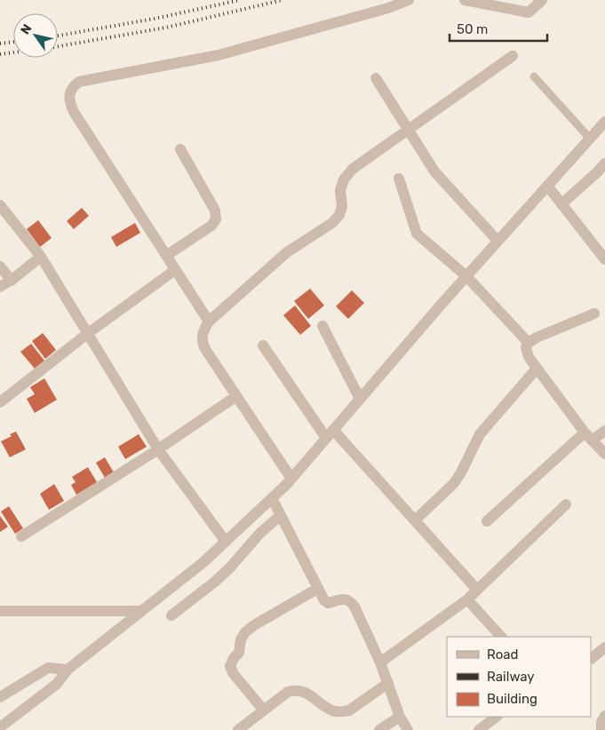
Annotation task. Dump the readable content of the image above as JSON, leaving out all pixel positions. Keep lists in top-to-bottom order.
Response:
{
  "legend": ["Road", "Railway", "Building"],
  "scale_bar": "50 m",
  "north": "top left"
}
